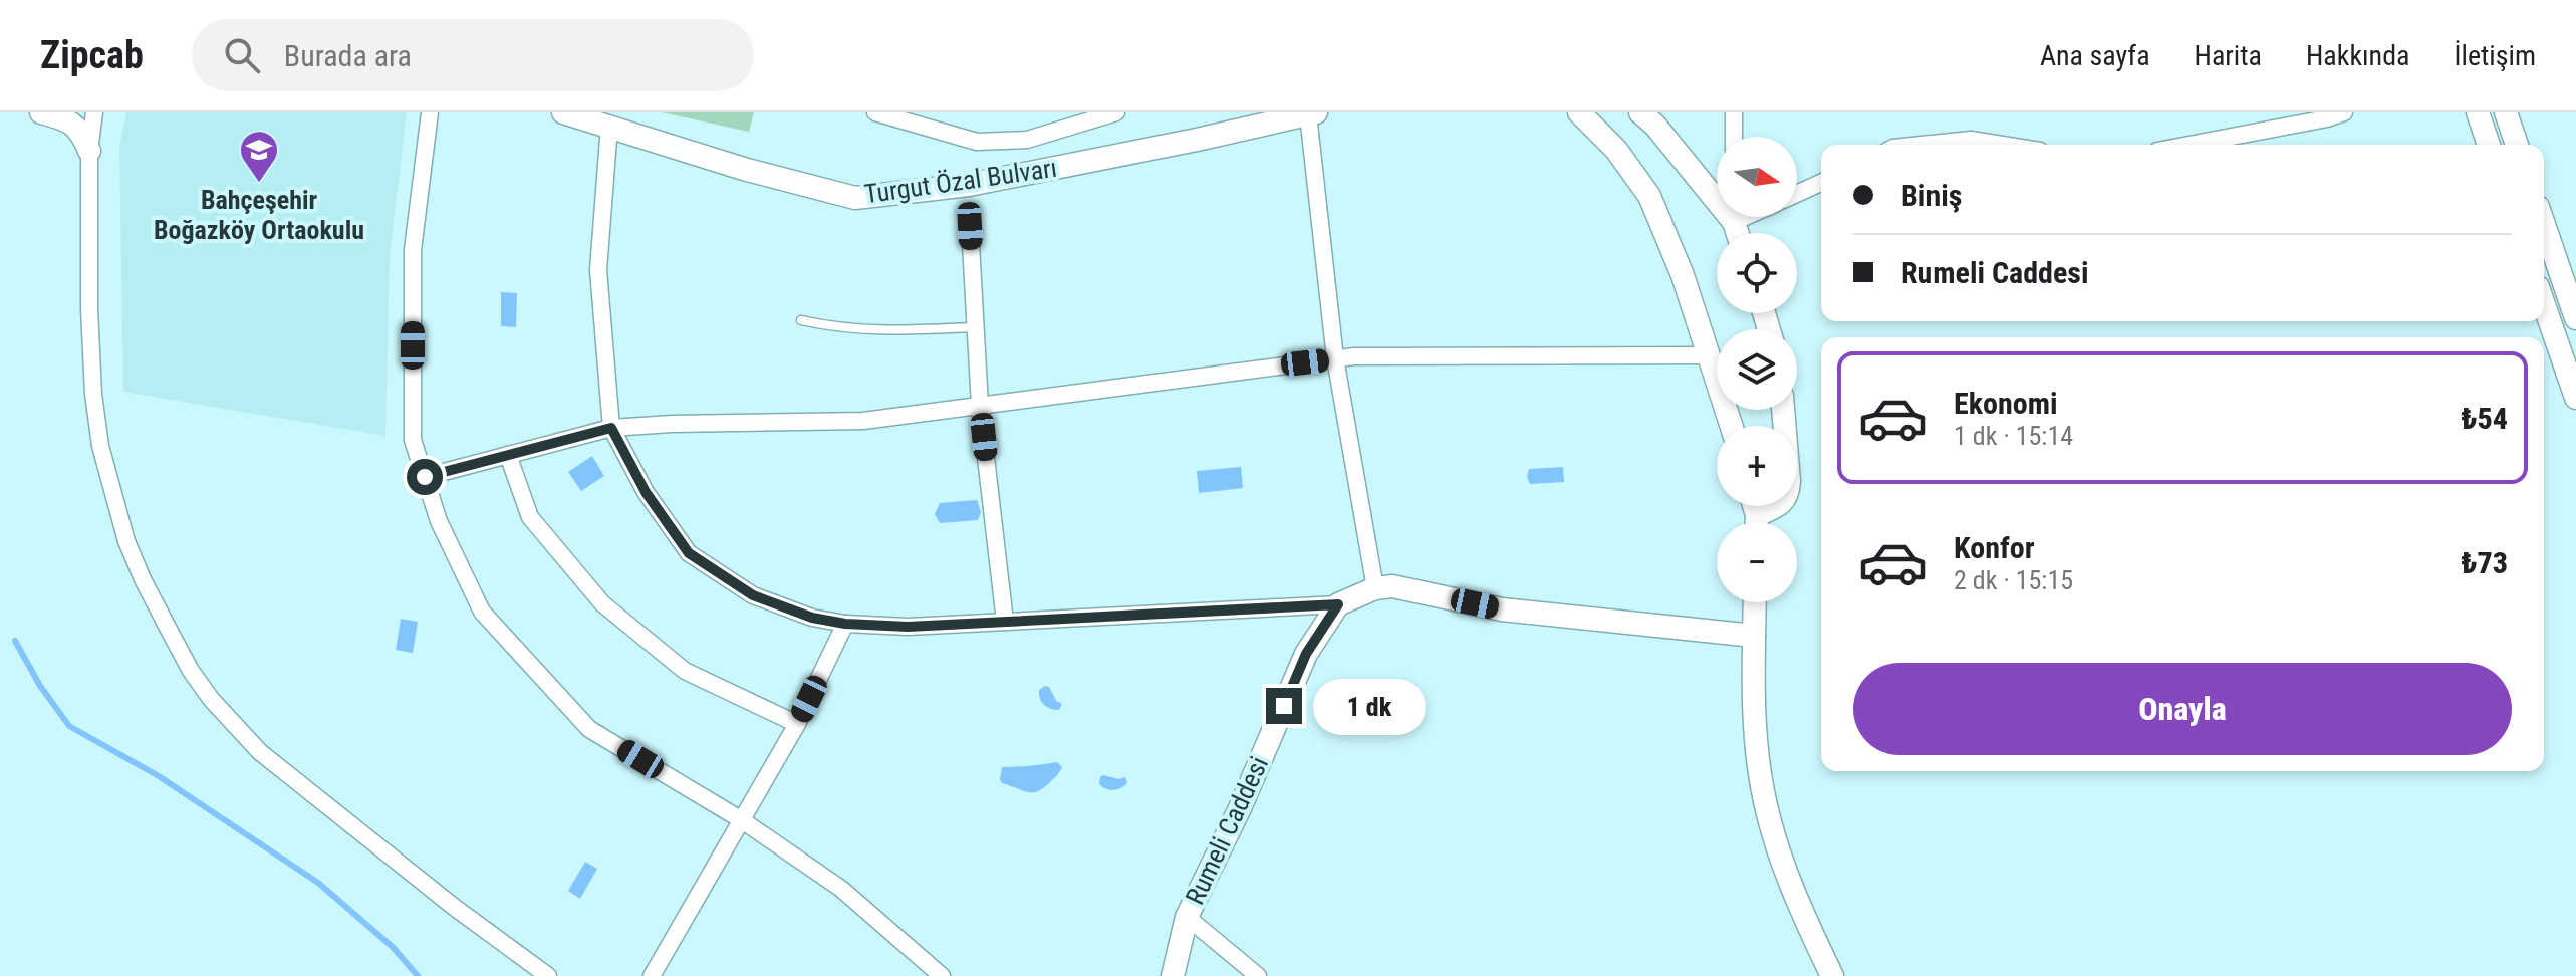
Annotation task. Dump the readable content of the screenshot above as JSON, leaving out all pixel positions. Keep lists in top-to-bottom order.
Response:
{
  "streets": {
    "street": ["Turgut Özal Bulvarı", "Rumeli Caddesi"]
  },
  "places": {
    "school or university": ["Bahçeşehir Boğazköy Ortaokulu"]
  },
  "north": "right",
  "page": {
    "header": "Zipcab",
    "search": "Burada ara",
    "nav": [
      "Ana sayfa",
      "Harita",
      "Hakkında",
      "İletişim"
    ],
    "map_buttons": ["+", "−"],
    "banner": ["Biniş", "Rumeli Caddesi"],
    "list": [
      {
        "name": "Ekonomi",
        "note": "1 dk · 15:14",
        "value": "₺54"
      },
      {
        "name": "Konfor",
        "note": "2 dk · 15:15",
        "value": "₺73"
      }
    ],
    "buttons": "Onayla",
    "bubble": "1 dk"
  }
}
